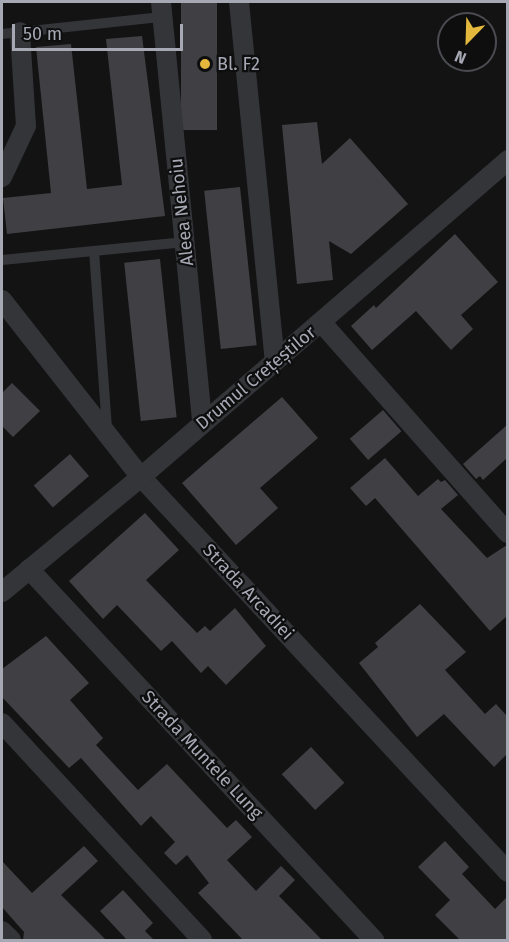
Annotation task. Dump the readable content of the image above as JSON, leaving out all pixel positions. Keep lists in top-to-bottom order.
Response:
{
  "streets": {
    "street": [
      "Aleea Nehoiu",
      "Drumul Crețeștilor",
      "Strada Arcadiei",
      "Strada Muntele Lung"
    ]
  },
  "crossings": [
    ["Aleea Nehoiu", "Drumul Crețeștilor"],
    ["Drumul Crețeștilor", "Strada Arcadiei"],
    ["Drumul Crețeștilor", "Strada Muntele Lung"]
  ],
  "places": ["Bl. F2"],
  "scale_bar": "50 m",
  "north": "bottom left"
}
